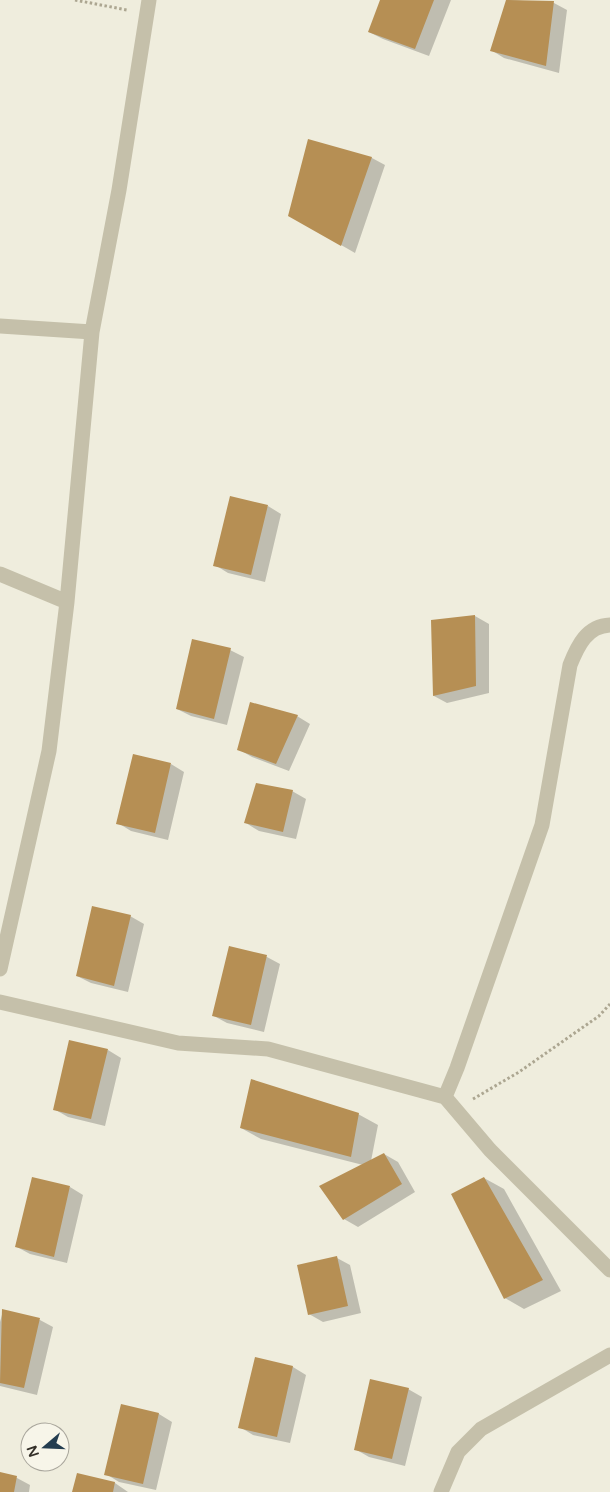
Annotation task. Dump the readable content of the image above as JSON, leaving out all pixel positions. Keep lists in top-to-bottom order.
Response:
{
  "north": "left"
}
